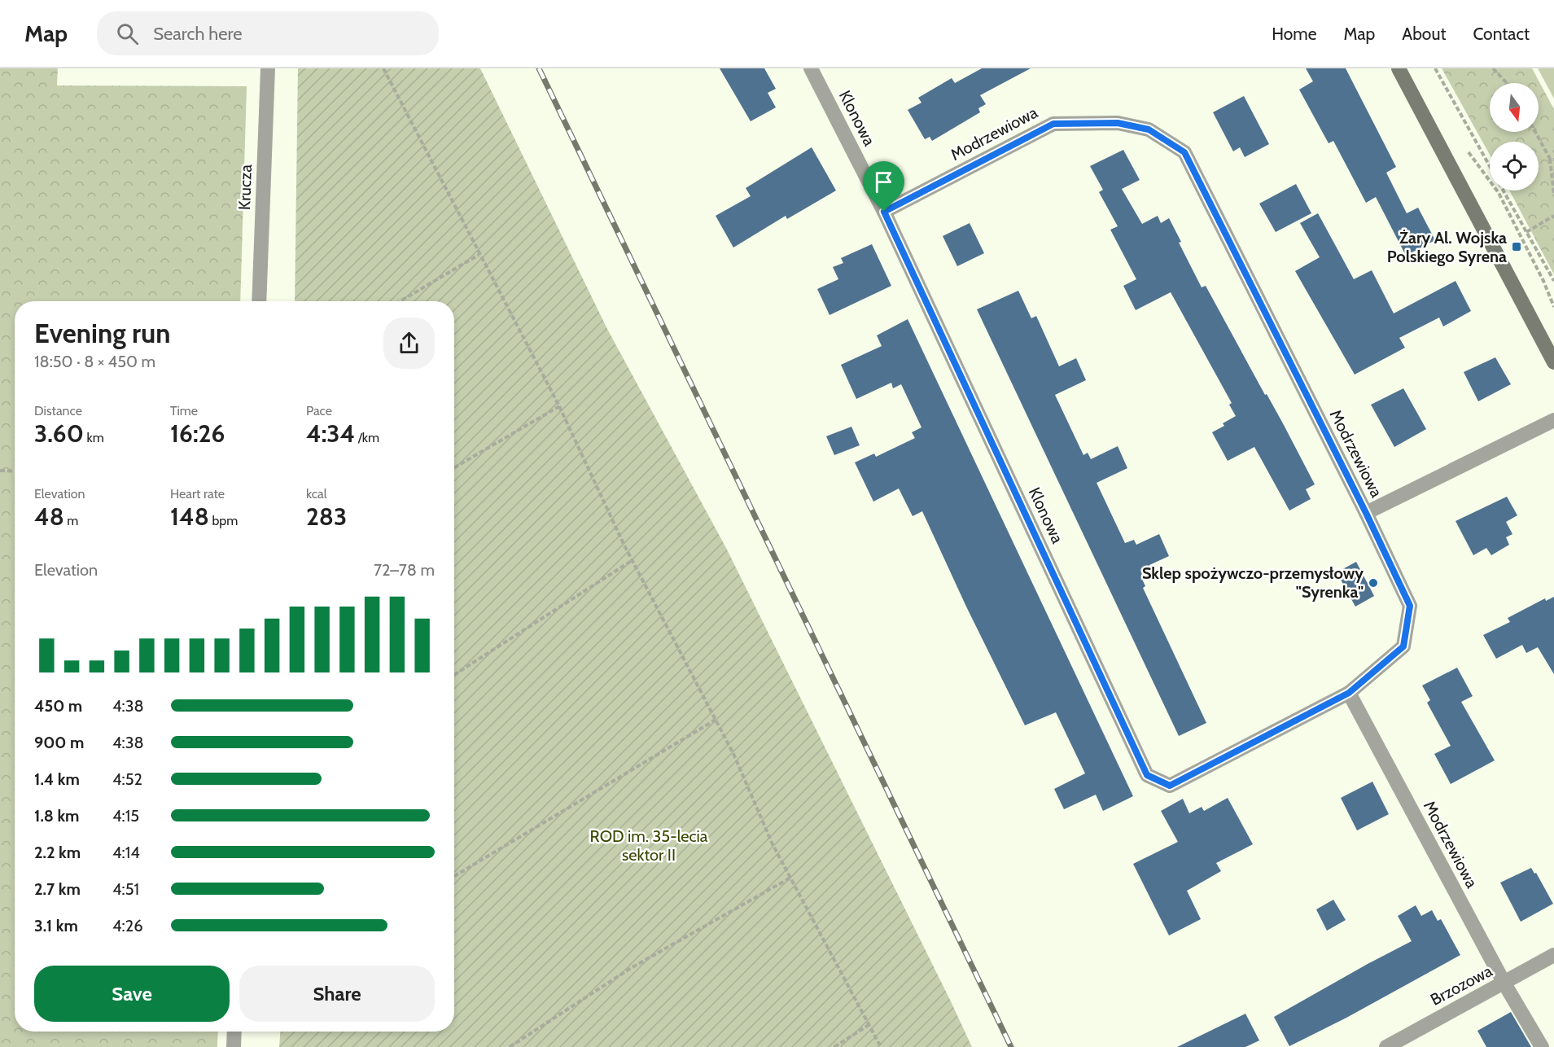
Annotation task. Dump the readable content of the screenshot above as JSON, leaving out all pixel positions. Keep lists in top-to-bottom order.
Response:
{
  "streets": {
    "street": [
      "Klonowa",
      "Modrzewiowa",
      "Krucza",
      "Brzozowa"
    ]
  },
  "crossings": [
    ["Klonowa", "Modrzewiowa"],
    ["Modrzewiowa", "Brzozowa"]
  ],
  "parks": ["ROD im. 35-lecia sektor II"],
  "places": {
    "transit": ["Żary Al. Wojska Polskiego Syrena"],
    "other": ["Sklep spożywczo-przemysłowy \"Syrenka\""]
  },
  "north": "bottom",
  "page": {
    "header": "Map",
    "search": "Search here",
    "nav": [
      "Home",
      "Map",
      "About",
      "Contact"
    ],
    "heading": ["Evening run", "18:50 · 8 × 450 m"],
    "stats": [
      ["Distance", "3.60 km"],
      ["Time", "16:26"],
      ["Pace", "4:34 /km"],
      ["Elevation", "48 m"],
      ["Heart rate", "148 bpm"],
      ["kcal", "283"]
    ],
    "chart": ["Elevation", "72–78 m"],
    "list": [
      {
        "name": "450 m",
        "note": "4:38"
      },
      {
        "name": "900 m",
        "note": "4:38"
      },
      {
        "name": "1.4 km",
        "note": "4:52"
      },
      {
        "name": "1.8 km",
        "note": "4:15"
      },
      {
        "name": "2.2 km",
        "note": "4:14"
      },
      {
        "name": "2.7 km",
        "note": "4:51"
      },
      {
        "name": "3.1 km",
        "note": "4:26"
      }
    ],
    "buttons": ["Save", "Share"]
  }
}
